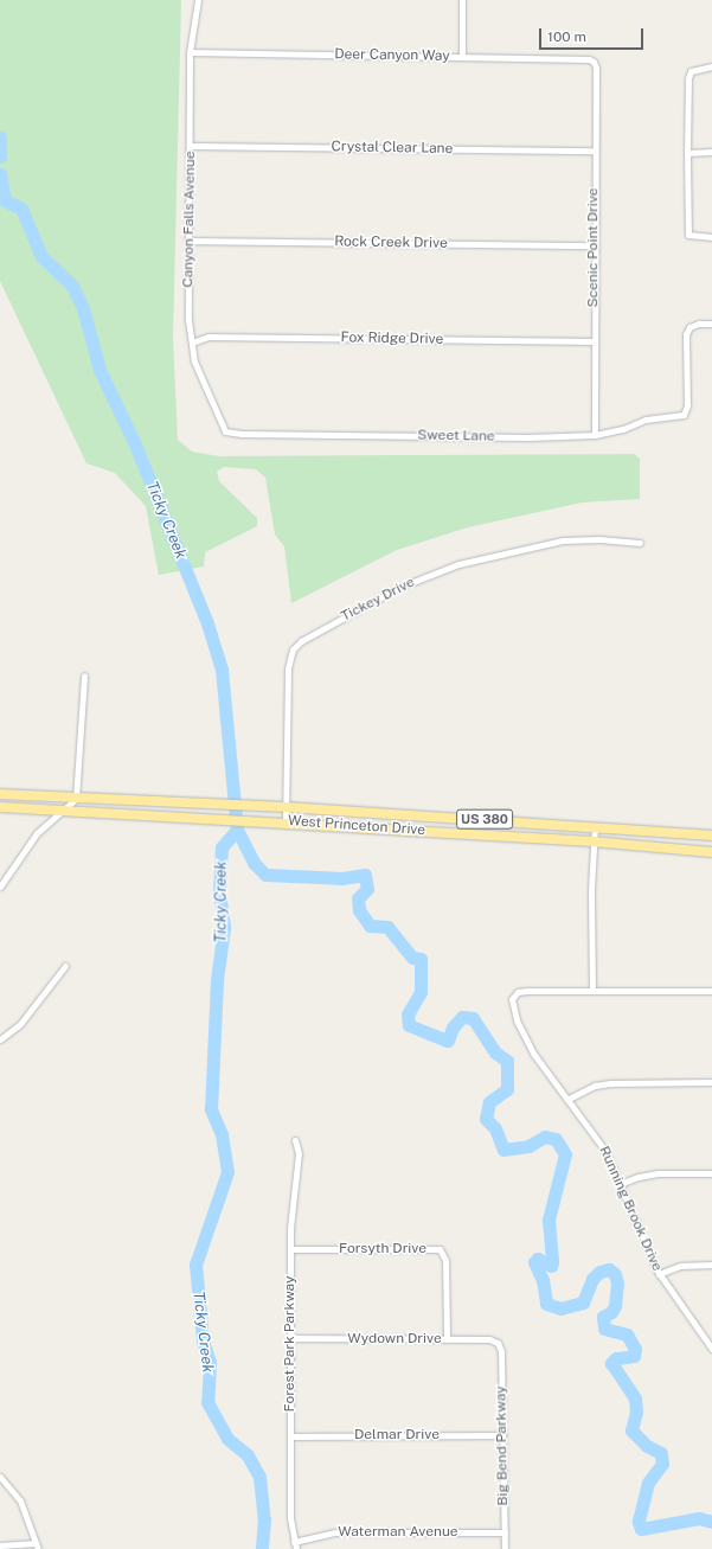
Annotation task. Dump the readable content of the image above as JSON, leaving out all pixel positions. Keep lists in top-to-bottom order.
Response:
{
  "streets": {
    "highway": ["US 380", "West Princeton Drive"],
    "street": [
      "Deer Canyon Way",
      "Crystal Clear Lane",
      "Canyon Falls Avenue",
      "Rock Creek Drive",
      "Scenic Point Drive",
      "Fox Ridge Drive",
      "Sweet Lane",
      "Tickey Drive",
      "Running Brook Drive",
      "Forsyth Drive",
      "Wydown Drive",
      "Forest Park Parkway",
      "Delmar Drive",
      "Big Bend Parkway",
      "Waterman Avenue"
    ]
  },
  "crossings": [
    ["Deer Canyon Way", "Canyon Falls Avenue"],
    ["Deer Canyon Way", "Scenic Point Drive"],
    ["Crystal Clear Lane", "Canyon Falls Avenue"],
    ["Crystal Clear Lane", "Scenic Point Drive"],
    ["Canyon Falls Avenue", "Rock Creek Drive"],
    ["Canyon Falls Avenue", "Fox Ridge Drive"],
    ["Canyon Falls Avenue", "Sweet Lane"],
    ["Rock Creek Drive", "Scenic Point Drive"],
    ["Scenic Point Drive", "Fox Ridge Drive"],
    ["Scenic Point Drive", "Sweet Lane"],
    ["Tickey Drive", "West Princeton Drive"],
    ["Forsyth Drive", "Wydown Drive"],
    ["Forsyth Drive", "Forest Park Parkway"],
    ["Wydown Drive", "Forest Park Parkway"],
    ["Wydown Drive", "Big Bend Parkway"],
    ["Forest Park Parkway", "Delmar Drive"],
    ["Forest Park Parkway", "Waterman Avenue"],
    ["Delmar Drive", "Big Bend Parkway"],
    ["Big Bend Parkway", "Waterman Avenue"]
  ],
  "water": ["Ticky Creek"],
  "scale_bar": "100 m"
}
